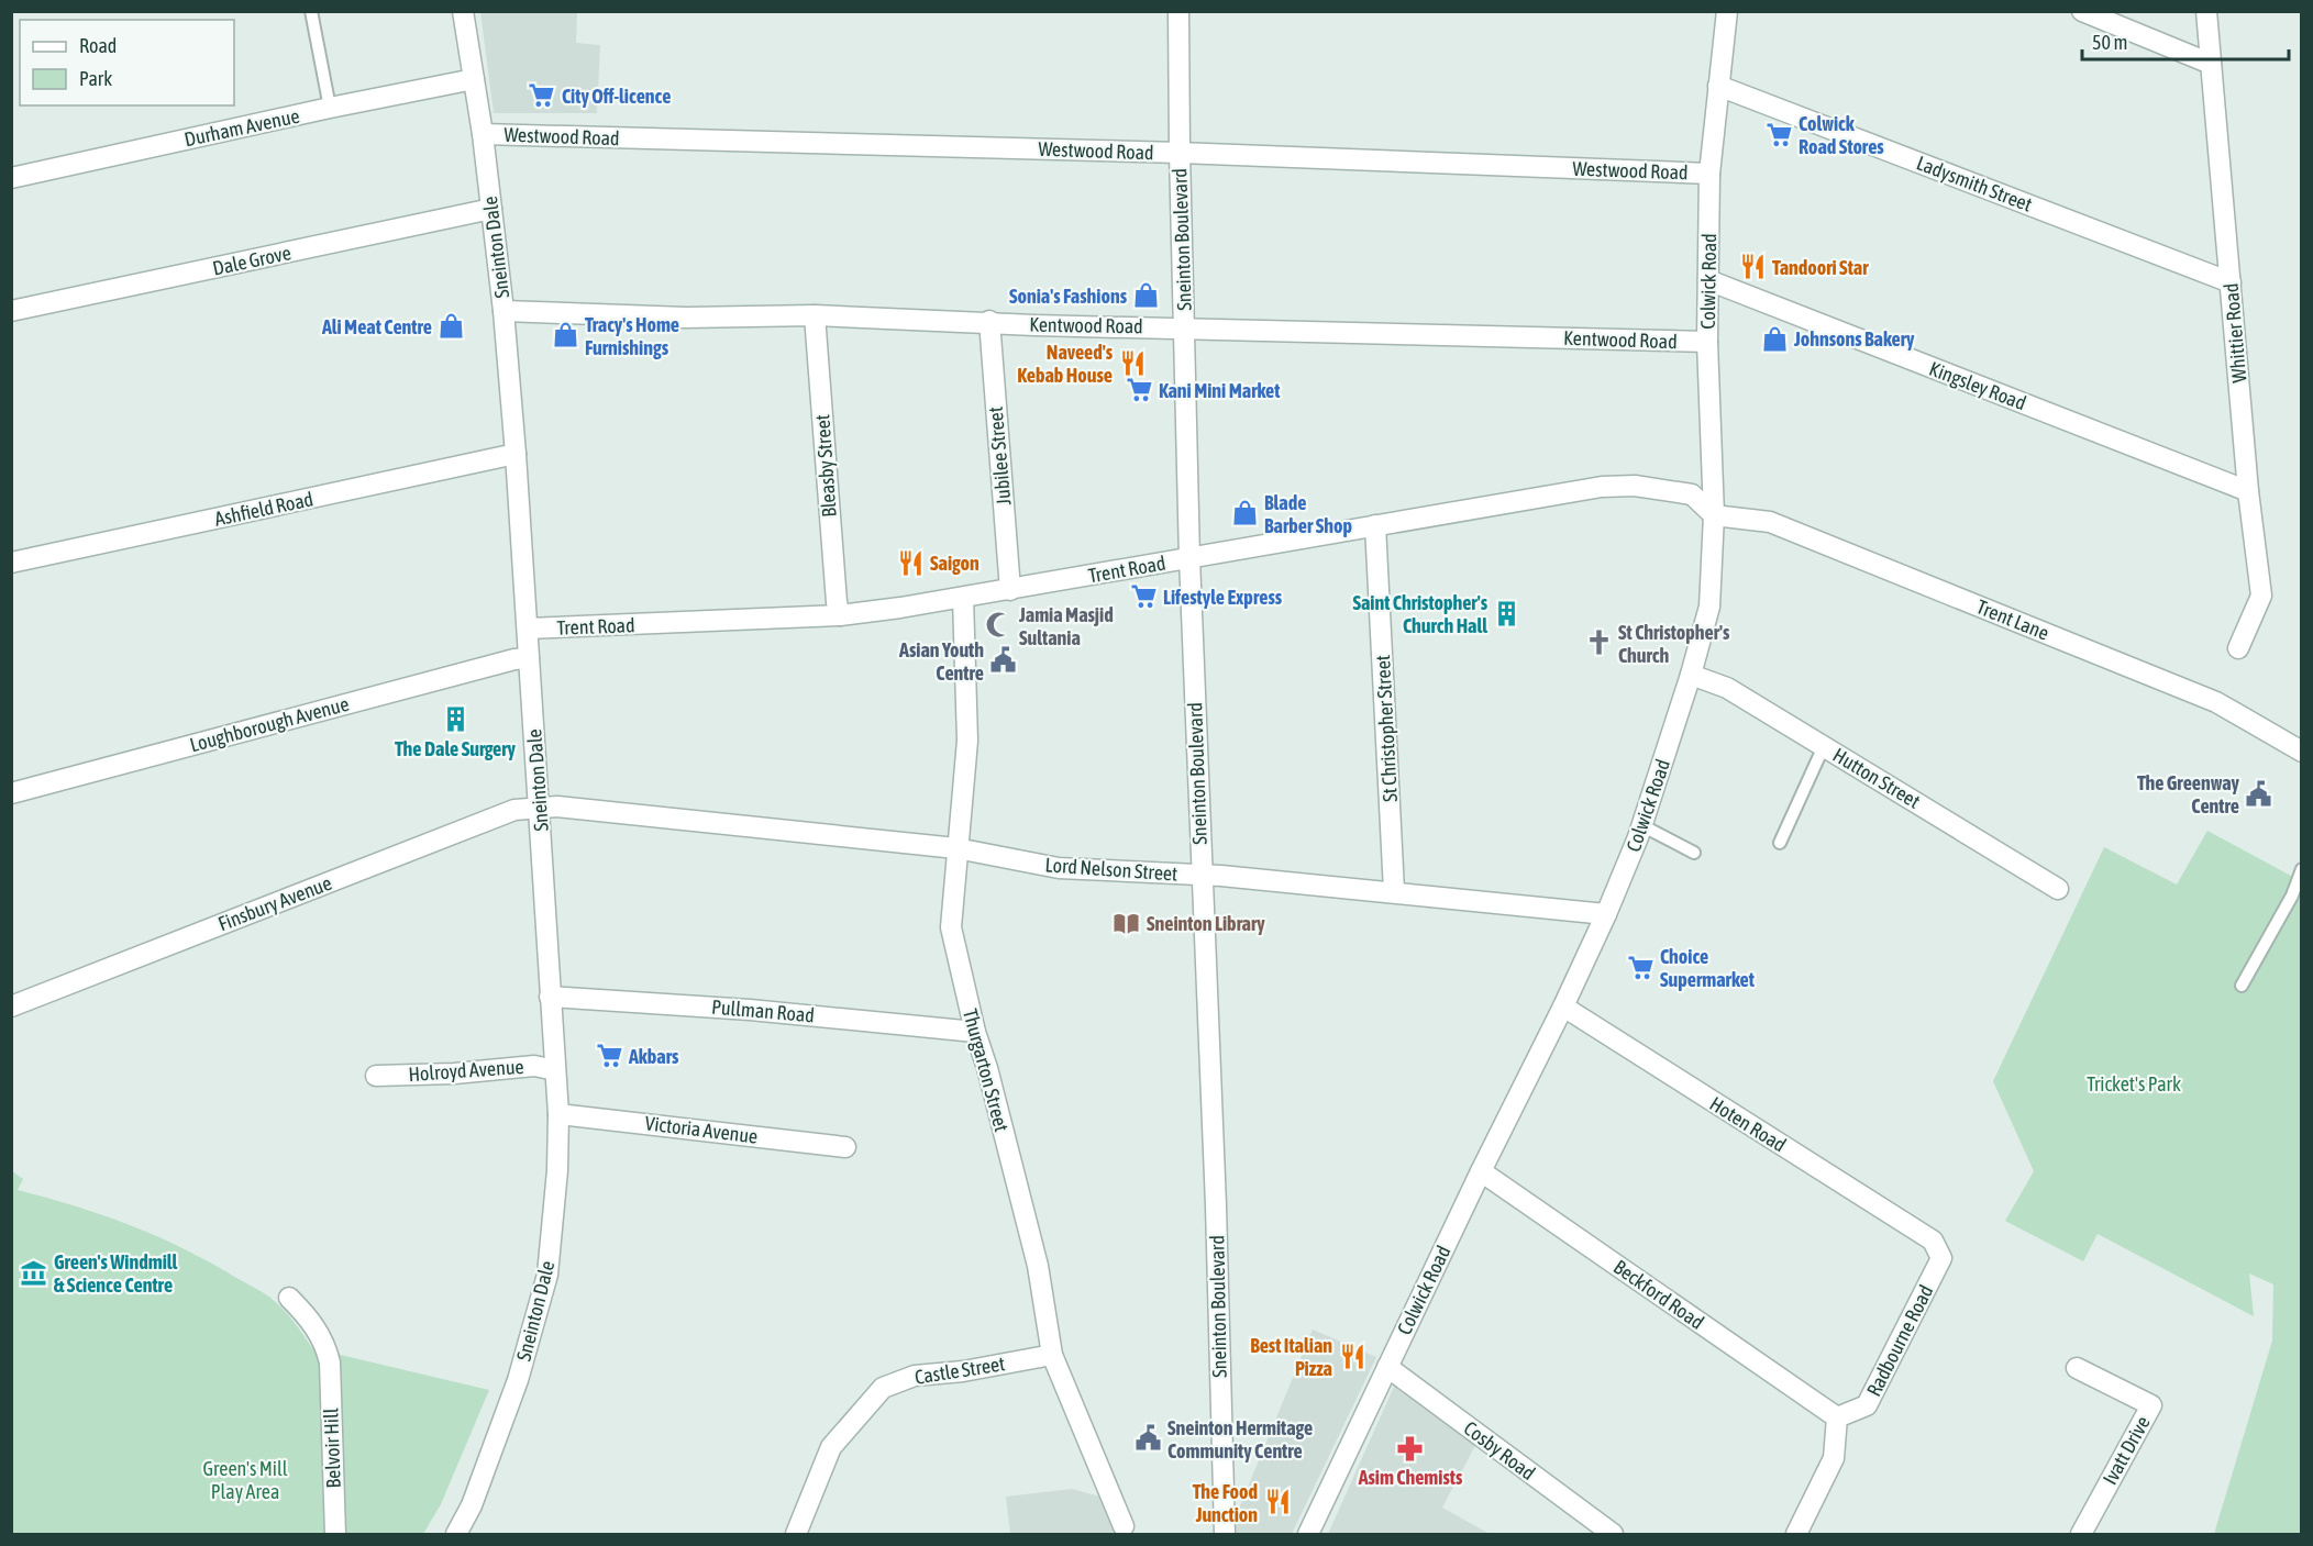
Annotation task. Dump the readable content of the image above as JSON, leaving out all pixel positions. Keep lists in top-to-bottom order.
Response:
{
  "streets": {
    "street": [
      "Durham Avenue",
      "Westwood Road",
      "Ladysmith Street",
      "Sneinton Boulevard",
      "Sneinton Dale",
      "Dale Grove",
      "Colwick Road",
      "Kentwood Road",
      "Whittier Road",
      "Kingsley Road",
      "Jubilee Street",
      "Bleasby Street",
      "Ashfield Road",
      "Trent Road",
      "Trent Lane",
      "Loughborough Avenue",
      "St Christopher Street",
      "Hutton Street",
      "Lord Nelson Street",
      "Finsbury Avenue",
      "Pullman Road",
      "Holroyd Avenue",
      "Thurgarton Street",
      "Hoten Road",
      "Victoria Avenue",
      "Beckford Road",
      "Radbourne Road",
      "Castle Street",
      "Belvoir Hill",
      "Cosby Road",
      "Ivatt Drive"
    ]
  },
  "crossings": [
    ["Durham Avenue", "Sneinton Dale"],
    ["Westwood Road", "Sneinton Boulevard"],
    ["Westwood Road", "Sneinton Dale"],
    ["Westwood Road", "Colwick Road"],
    ["Ladysmith Street", "Colwick Road"],
    ["Ladysmith Street", "Whittier Road"],
    ["Sneinton Boulevard", "Kentwood Road"],
    ["Sneinton Boulevard", "Trent Road"],
    ["Sneinton Boulevard", "Lord Nelson Street"],
    ["Sneinton Dale", "Dale Grove"],
    ["Sneinton Dale", "Kentwood Road"],
    ["Sneinton Dale", "Ashfield Road"],
    ["Sneinton Dale", "Trent Road"],
    ["Sneinton Dale", "Loughborough Avenue"],
    ["Sneinton Dale", "Lord Nelson Street"],
    ["Sneinton Dale", "Finsbury Avenue"],
    ["Sneinton Dale", "Pullman Road"],
    ["Sneinton Dale", "Holroyd Avenue"],
    ["Sneinton Dale", "Victoria Avenue"],
    ["Colwick Road", "Kentwood Road"],
    ["Colwick Road", "Kingsley Road"],
    ["Colwick Road", "Trent Road"],
    ["Colwick Road", "Trent Lane"],
    ["Colwick Road", "Hutton Street"],
    ["Colwick Road", "Lord Nelson Street"],
    ["Colwick Road", "Hoten Road"],
    ["Colwick Road", "Beckford Road"],
    ["Colwick Road", "Cosby Road"],
    ["Kentwood Road", "Jubilee Street"],
    ["Kentwood Road", "Bleasby Street"],
    ["Whittier Road", "Kingsley Road"],
    ["Jubilee Street", "Trent Road"],
    ["Bleasby Street", "Trent Road"],
    ["Trent Road", "Trent Lane"],
    ["Trent Road", "St Christopher Street"],
    ["Trent Road", "Thurgarton Street"],
    ["St Christopher Street", "Lord Nelson Street"],
    ["Lord Nelson Street", "Finsbury Avenue"],
    ["Lord Nelson Street", "Thurgarton Street"],
    ["Pullman Road", "Thurgarton Street"],
    ["Thurgarton Street", "Castle Street"],
    ["Hoten Road", "Radbourne Road"],
    ["Beckford Road", "Radbourne Road"]
  ],
  "parks": ["Tricket's Park", "Green's Mill Play Area"],
  "places": {
    "supermarket": [
      "City Off-licence",
      "Colwick Road Stores",
      "Kani Mini Market",
      "Lifestyle Express",
      "Choice Supermarket",
      "Akbars"
    ],
    "restaurant": [
      "Tandoori Star",
      "Naveed's Kebab House",
      "Saigon",
      "Best Italian Pizza",
      "The Food Junction"
    ],
    "shop": [
      "Sonia's Fashions",
      "Ali Meat Centre",
      "Tracy's Home Furnishings",
      "Johnsons Bakery",
      "Blade Barber Shop"
    ],
    "building": ["Saint Christopher's Church Hall", "The Dale Surgery"],
    "mosque": ["Jamia Masjid Sultania"],
    "church": ["St Christopher's Church"],
    "public building": ["Asian Youth Centre", "The Greenway Centre", "Sneinton Hermitage Community Centre"],
    "library": ["Sneinton Library"],
    "museum": ["Green's Windmill & Science Centre"],
    "pharmacy": ["Asim Chemists"]
  },
  "legend": ["Road", "Park"],
  "scale_bar": "50 m"
}
